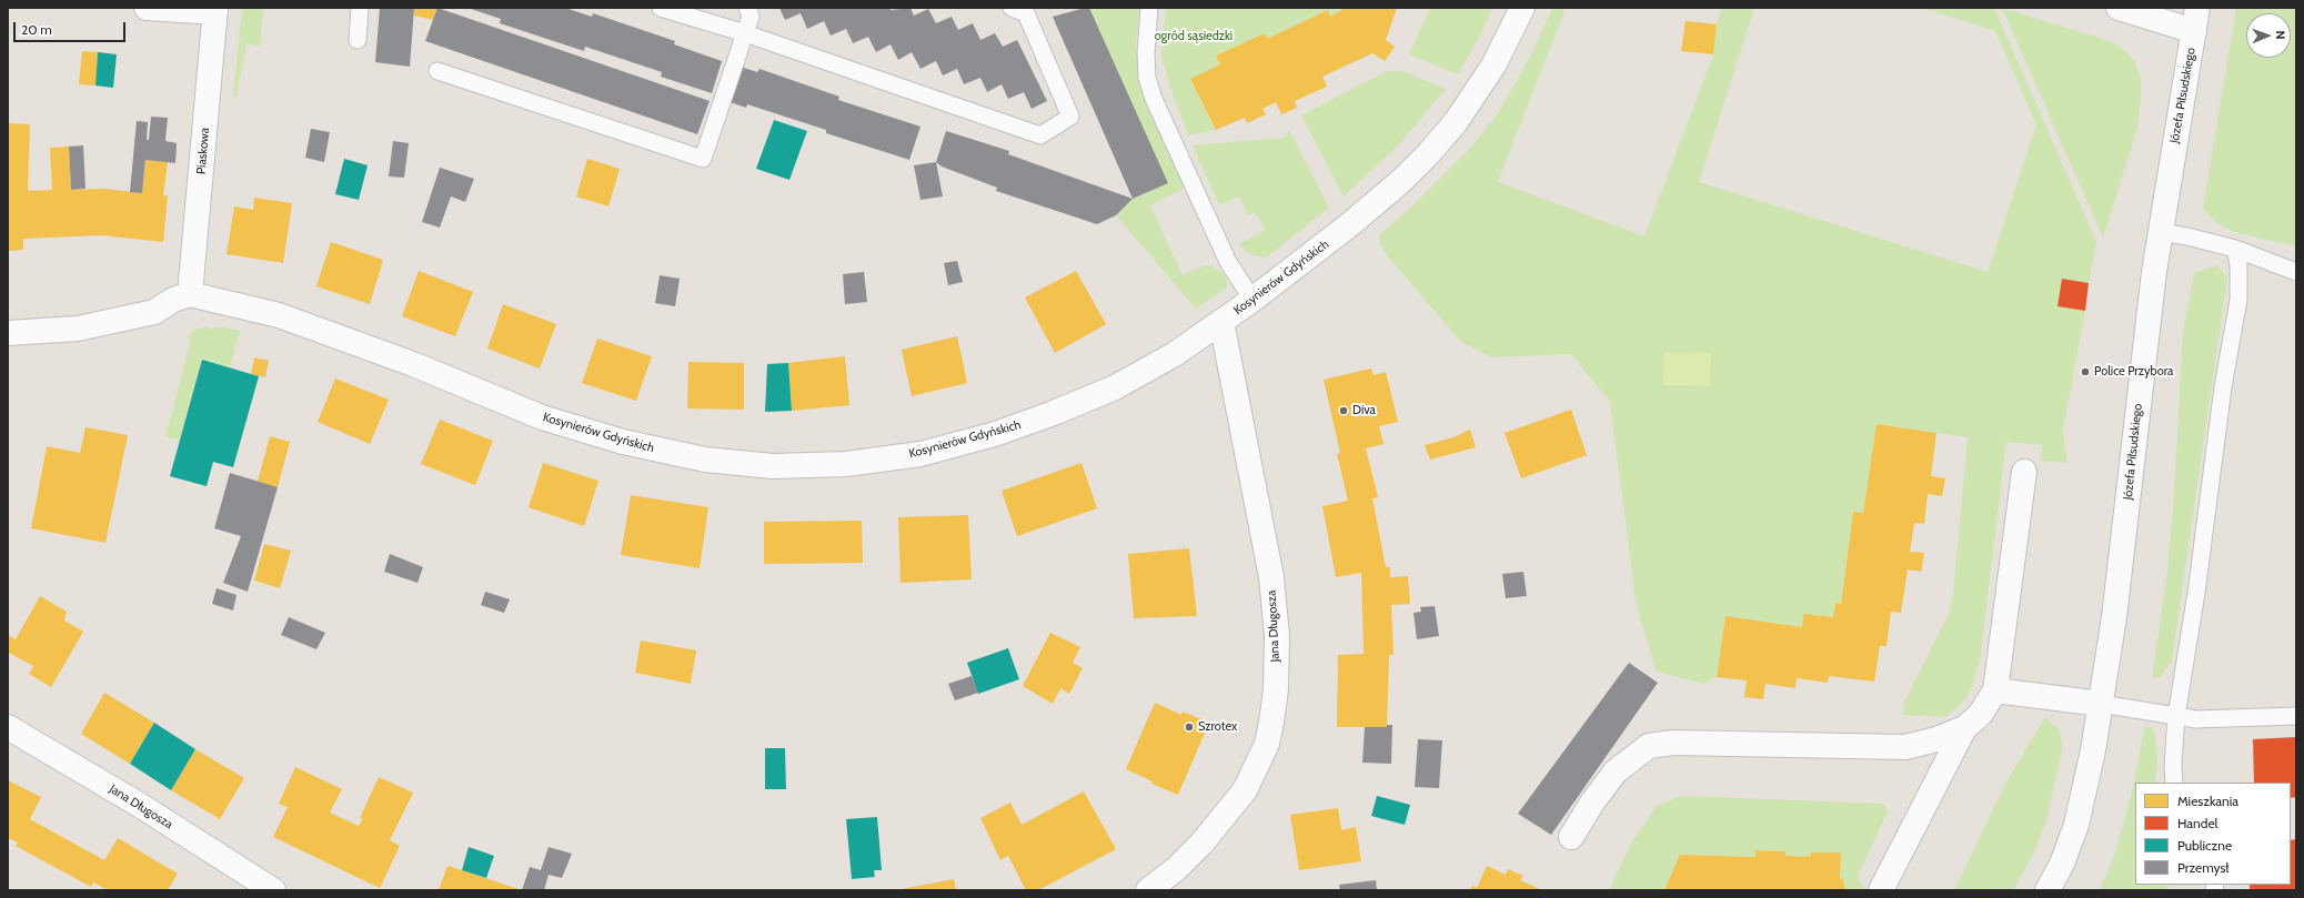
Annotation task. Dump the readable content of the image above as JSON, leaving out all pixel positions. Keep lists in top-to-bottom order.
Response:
{
  "streets": {
    "street": [
      "Józefa Piłsudskiego",
      "Piaskowa",
      "Kosynierów Gdyńskich",
      "Jana Długosza"
    ]
  },
  "crossings": [
    ["Piaskowa", "Kosynierów Gdyńskich"],
    ["Kosynierów Gdyńskich", "Jana Długosza"]
  ],
  "parks": ["ogród sąsiedzki"],
  "places": ["Police Przybora", "Diva", "Szrotex"],
  "legend": [
    "Mieszkania",
    "Handel",
    "Publiczne",
    "Przemysł"
  ],
  "scale_bar": "20 m",
  "north": "right"
}
